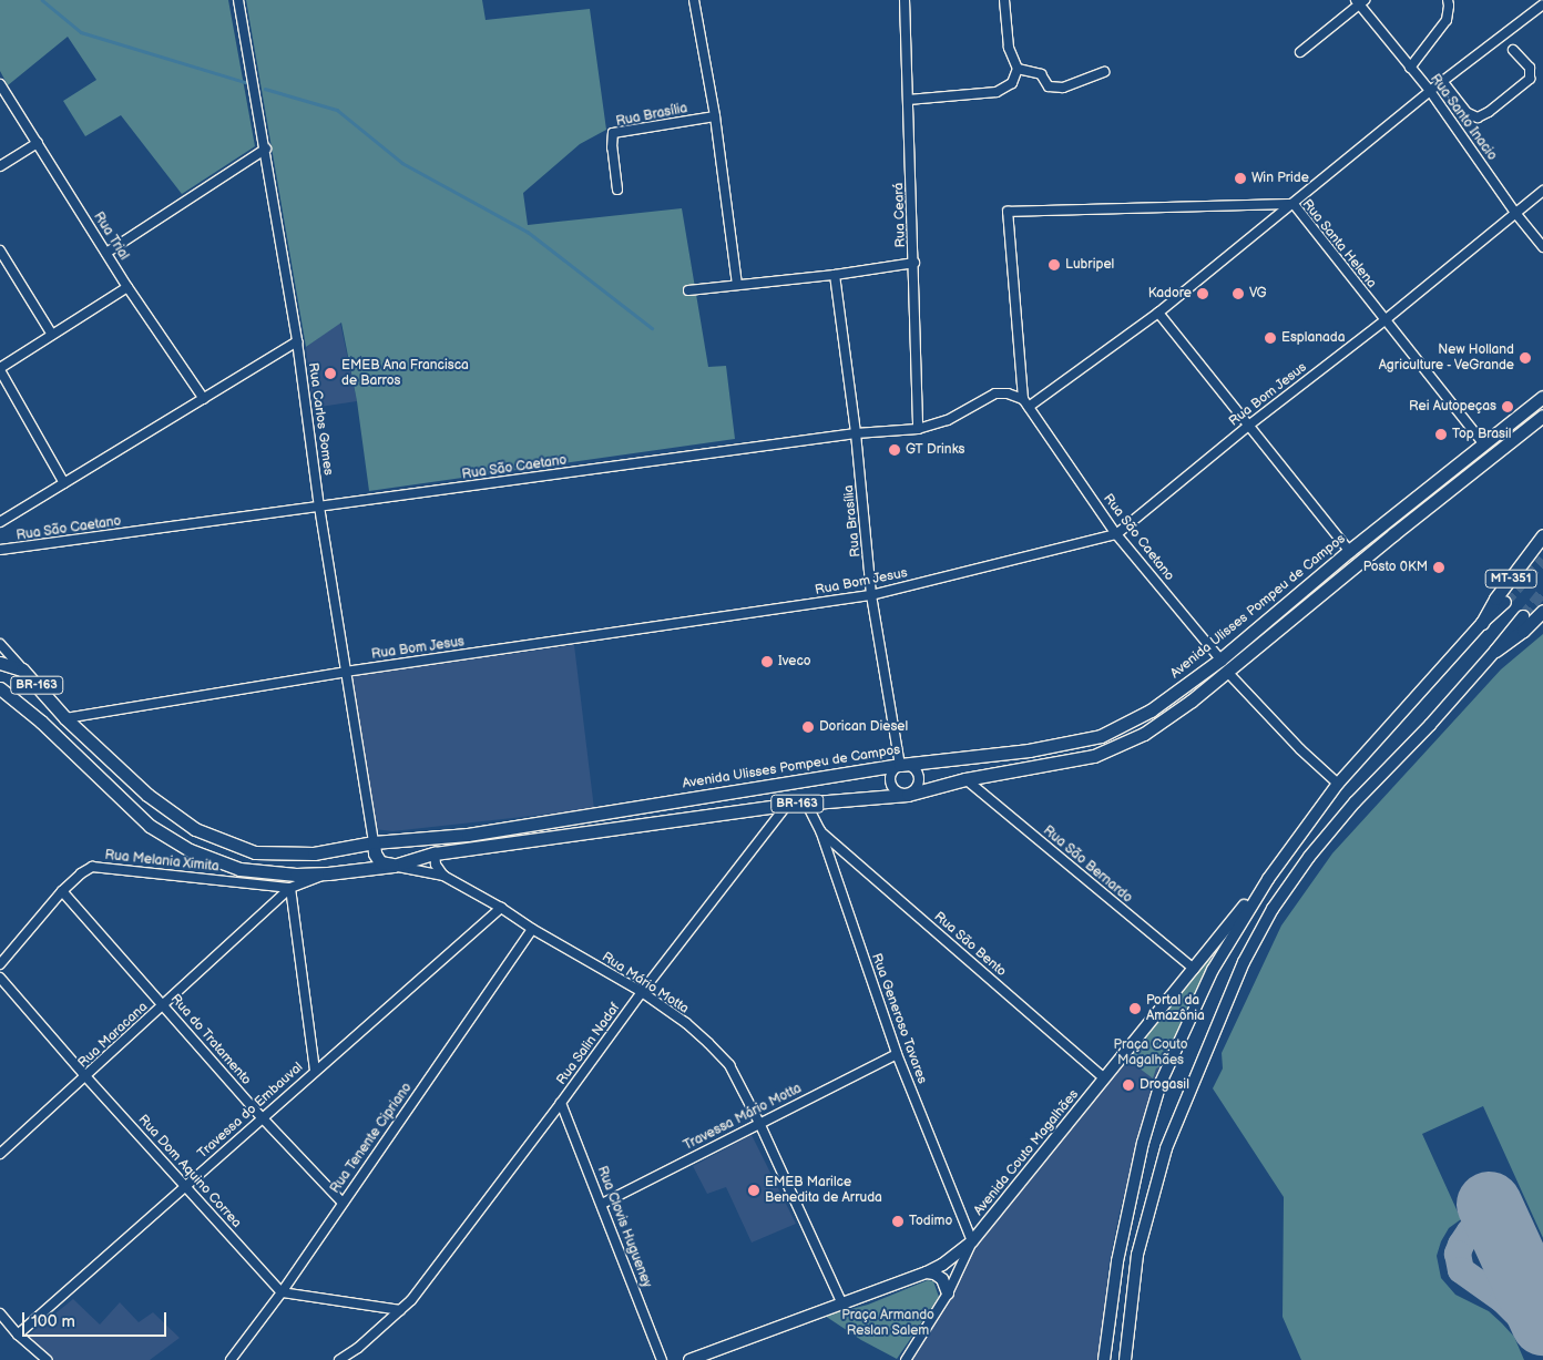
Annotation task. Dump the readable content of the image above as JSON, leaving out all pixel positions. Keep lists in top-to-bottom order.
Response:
{
  "streets": {
    "main road": [
      "MT-351",
      "Avenida Ulisses Pompeu de Campos",
      "BR-163",
      "Avenida Couto Magalhães"
    ],
    "street": [
      "Rua Brasília",
      "Rua Santo Inacio",
      "Rua Ceará",
      "Rua Trial",
      "Rua Santa Helena",
      "Rua Bom Jesus",
      "Rua Carlos Gomes",
      "Rua São Caetano",
      "Rua Melania Ximita",
      "Rua São Bernardo",
      "Rua São Bento",
      "Rua Mário Motta",
      "Rua Generoso Tavares",
      "Rua Maracana",
      "Rua do Tratamento",
      "Rua Salin Nadaf",
      "Travessa do Embauval",
      "Travessa Mário Motta",
      "Rua Tenente Cipriano",
      "Rua Dom Aquino Correa",
      "Rua Clovis Hugueney"
    ]
  },
  "crossings": [
    ["Rua Brasília", "Rua Bom Jesus"],
    ["Rua Brasília", "Rua São Caetano"],
    ["Rua Brasília", "Avenida Ulisses Pompeu de Campos"],
    ["Rua Brasília", "BR-163"],
    ["Rua Santo Inacio", "Rua Bom Jesus"],
    ["Rua Ceará", "Rua São Caetano"],
    ["Rua Trial", "Rua São Caetano"],
    ["Rua Santa Helena", "Rua Bom Jesus"],
    ["Rua Santa Helena", "Rua São Caetano"],
    ["Rua Santa Helena", "Avenida Ulisses Pompeu de Campos"],
    ["Rua Bom Jesus", "Rua Carlos Gomes"],
    ["Rua Bom Jesus", "Rua São Caetano"],
    ["Rua Bom Jesus", "Avenida Ulisses Pompeu de Campos"],
    ["Rua Carlos Gomes", "Rua São Caetano"],
    ["Rua Carlos Gomes", "Avenida Ulisses Pompeu de Campos"],
    ["Rua São Caetano", "Avenida Ulisses Pompeu de Campos"],
    ["MT-351", "Avenida Couto Magalhães"],
    ["Avenida Ulisses Pompeu de Campos", "BR-163"],
    ["BR-163", "Rua Melania Ximita"],
    ["BR-163", "Rua São Bernardo"],
    ["BR-163", "Rua Mário Motta"],
    ["BR-163", "Rua Generoso Tavares"],
    ["BR-163", "Rua Salin Nadaf"],
    ["Rua Melania Ximita", "Rua Maracana"],
    ["Rua Melania Ximita", "Rua do Tratamento"],
    ["Rua São Bernardo", "Avenida Couto Magalhães"],
    ["Rua São Bento", "Rua Generoso Tavares"],
    ["Rua São Bento", "Avenida Couto Magalhães"],
    ["Rua Mário Motta", "Rua Salin Nadaf"],
    ["Rua Mário Motta", "Travessa do Embauval"],
    ["Rua Mário Motta", "Travessa Mário Motta"],
    ["Rua Mário Motta", "Rua Tenente Cipriano"],
    ["Rua Mário Motta", "Avenida Couto Magalhães"],
    ["Rua Generoso Tavares", "Travessa Mário Motta"],
    ["Rua Generoso Tavares", "Avenida Couto Magalhães"],
    ["Rua Maracana", "Rua do Tratamento"],
    ["Rua Maracana", "Rua Dom Aquino Correa"],
    ["Rua do Tratamento", "Travessa do Embauval"],
    ["Rua do Tratamento", "Rua Tenente Cipriano"],
    ["Rua Salin Nadaf", "Rua Clovis Hugueney"],
    ["Travessa do Embauval", "Rua Dom Aquino Correa"],
    ["Travessa Mário Motta", "Rua Clovis Hugueney"],
    ["Rua Tenente Cipriano", "Rua Dom Aquino Correa"]
  ],
  "parks": ["Praça Couto Magalhães", "Praça Armando Reslan Salem"],
  "places": [
    "Win Pride",
    "Lubripel",
    "Kadore",
    "VG",
    "Esplanada",
    "New Holland Agriculture - VeGrande",
    "EMEB Ana Francisca de Barros",
    "Rei Autopeças",
    "Top Brasil",
    "GT Drinks",
    "Posto 0KM",
    "Iveco",
    "Dorican Diesel",
    "Portal da Amazônia",
    "Drogasil",
    "EMEB Marilce Benedita de Arruda",
    "Todimo"
  ],
  "scale_bar": "100 m"
}
